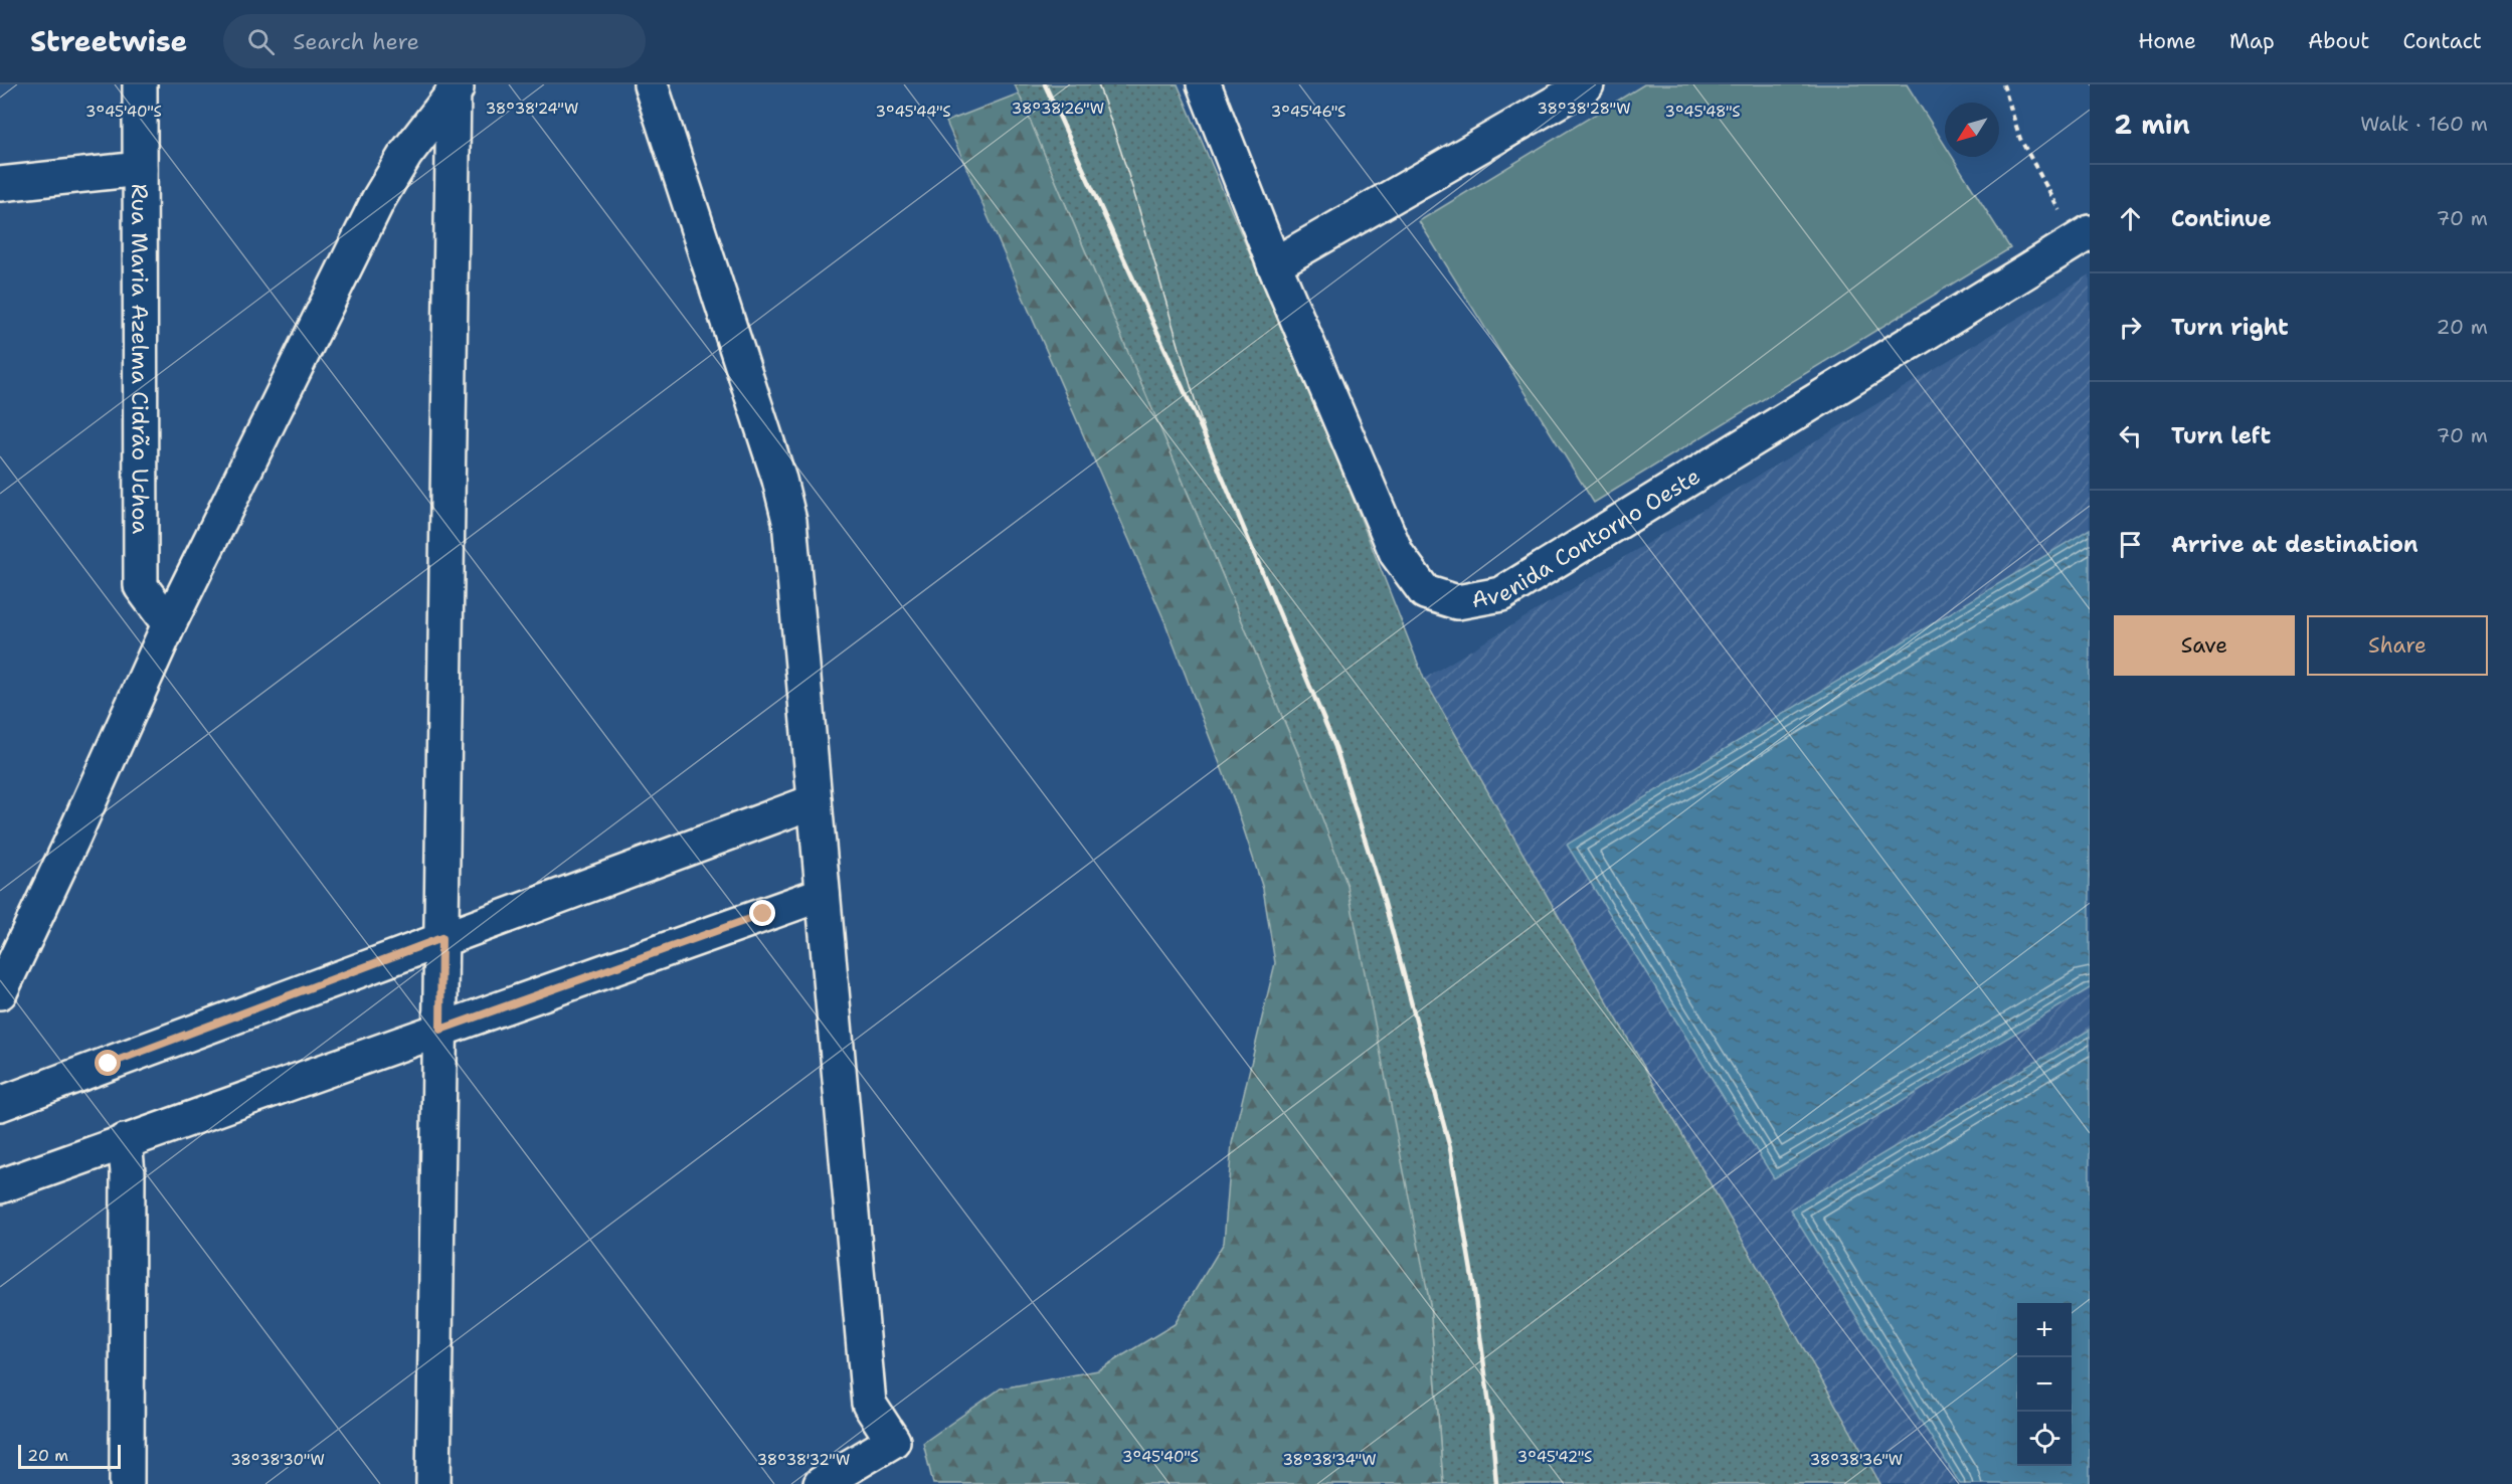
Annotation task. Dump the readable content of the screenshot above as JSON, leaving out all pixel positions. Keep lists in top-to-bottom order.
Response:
{
  "streets": {
    "street": ["Rua Maria Azelma Cidrão Uchoa", "Avenida Contorno Oeste"]
  },
  "scale_bar": "20 m",
  "north": "bottom left",
  "page": {
    "header": "Streetwise",
    "search": "Search here",
    "nav": [
      "Home",
      "Map",
      "About",
      "Contact"
    ],
    "heading": ["2 min", "Walk · 160 m"],
    "list": [
      ["Continue", "70 m"],
      ["Turn right", "20 m"],
      ["Turn left", "70 m"],
      "Arrive at destination"
    ],
    "buttons": ["Save", "Share"],
    "map_buttons": ["+", "−"],
    "scale": "20 m"
  },
  "coordinates": [
    "38°38'24\"W",
    "38°38'26\"W",
    "38°38'28\"W",
    "3°45'40\"S",
    "3°45'44\"S",
    "3°45'46\"S",
    "3°45'48\"S",
    "3°45'42\"S",
    "38°38'30\"W",
    "38°38'32\"W",
    "38°38'34\"W",
    "38°38'36\"W"
  ]
}
